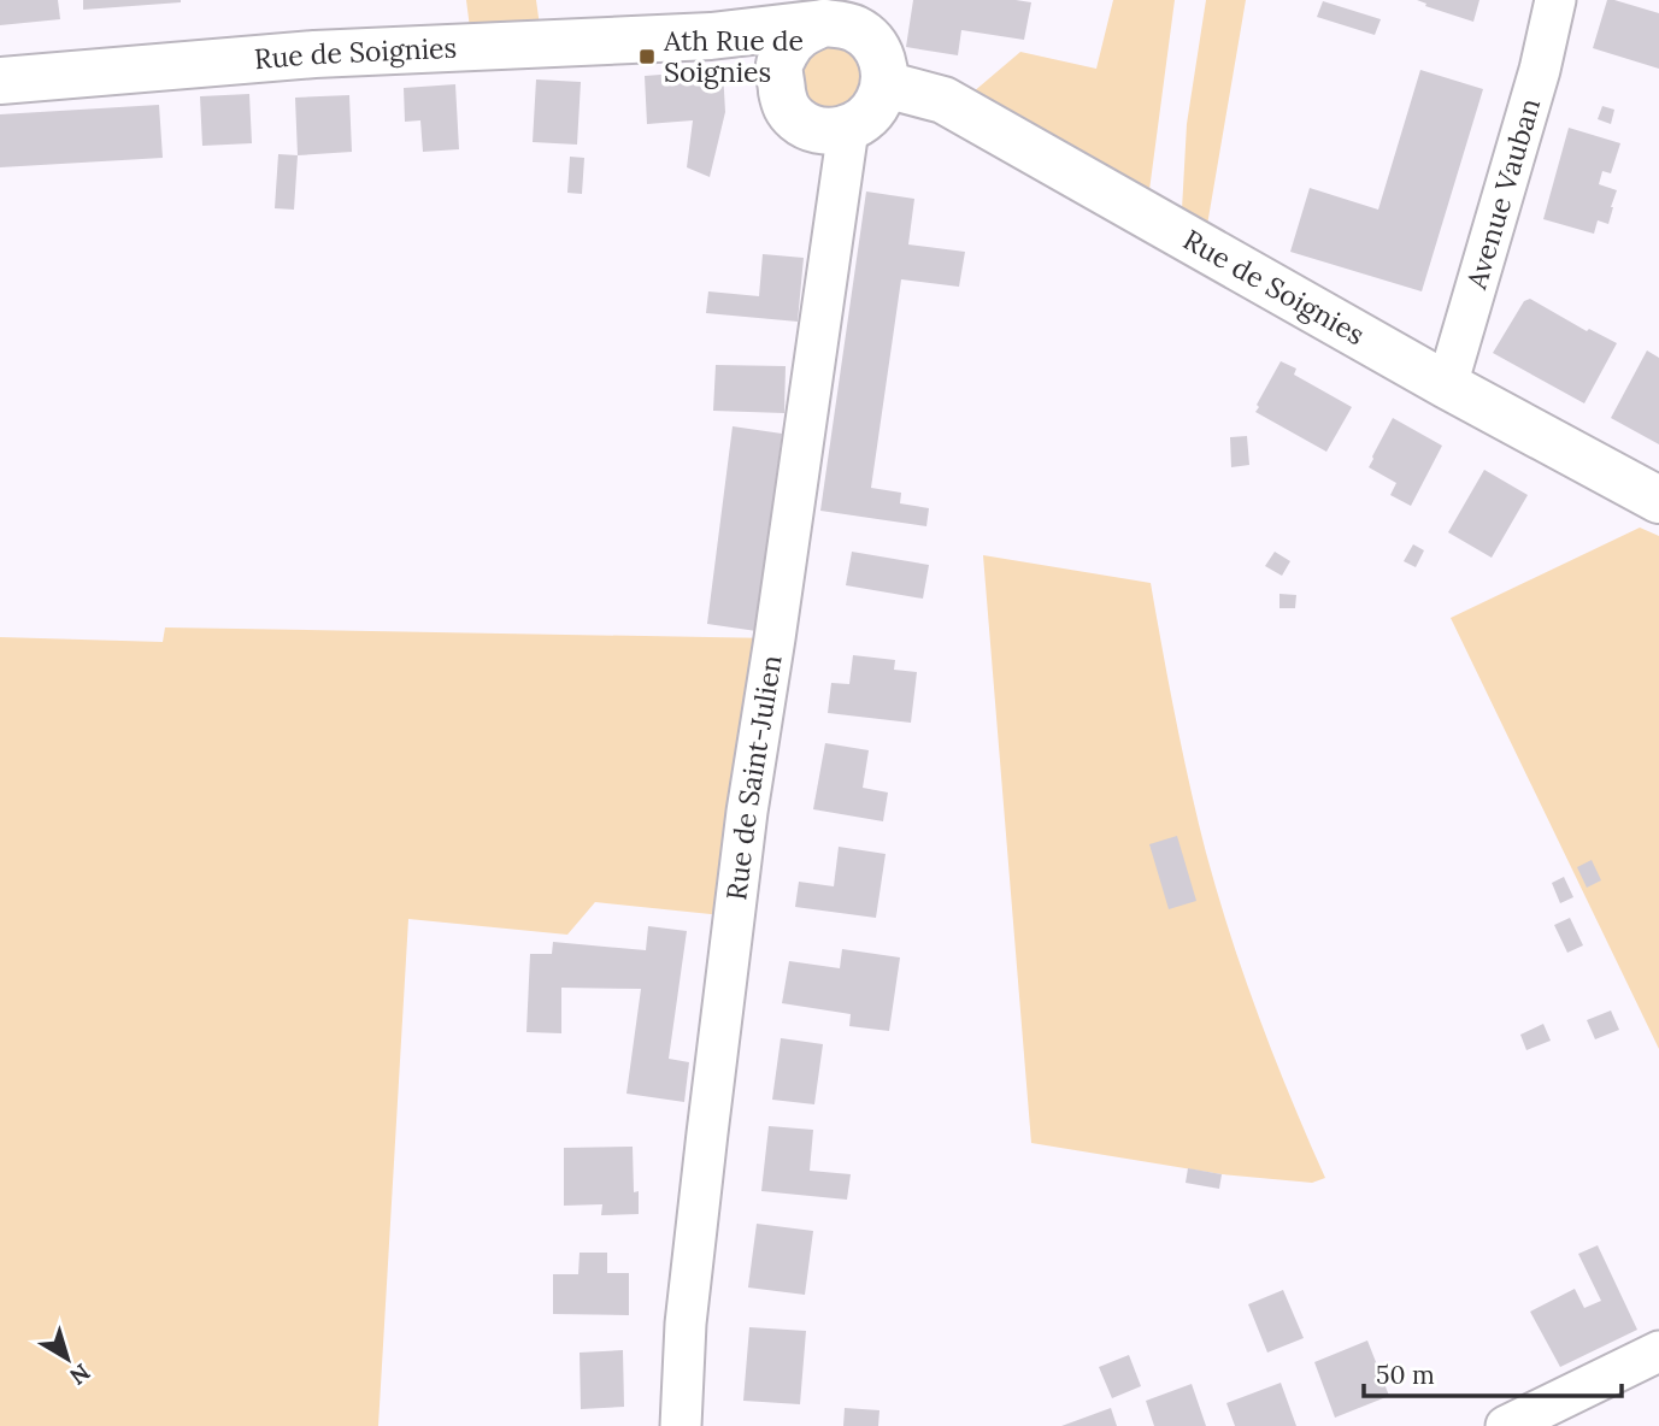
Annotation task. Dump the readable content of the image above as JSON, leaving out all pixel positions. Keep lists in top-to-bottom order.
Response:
{
  "streets": {
    "street": ["Rue de Soignies", "Avenue Vauban", "Rue de Saint-Julien"]
  },
  "crossings": [
    ["Rue de Soignies", "Avenue Vauban"],
    ["Rue de Soignies", "Rue de Saint-Julien"]
  ],
  "places": {
    "transit": ["Ath Rue de Soignies"]
  },
  "scale_bar": "50 m",
  "north": "bottom right"
}
